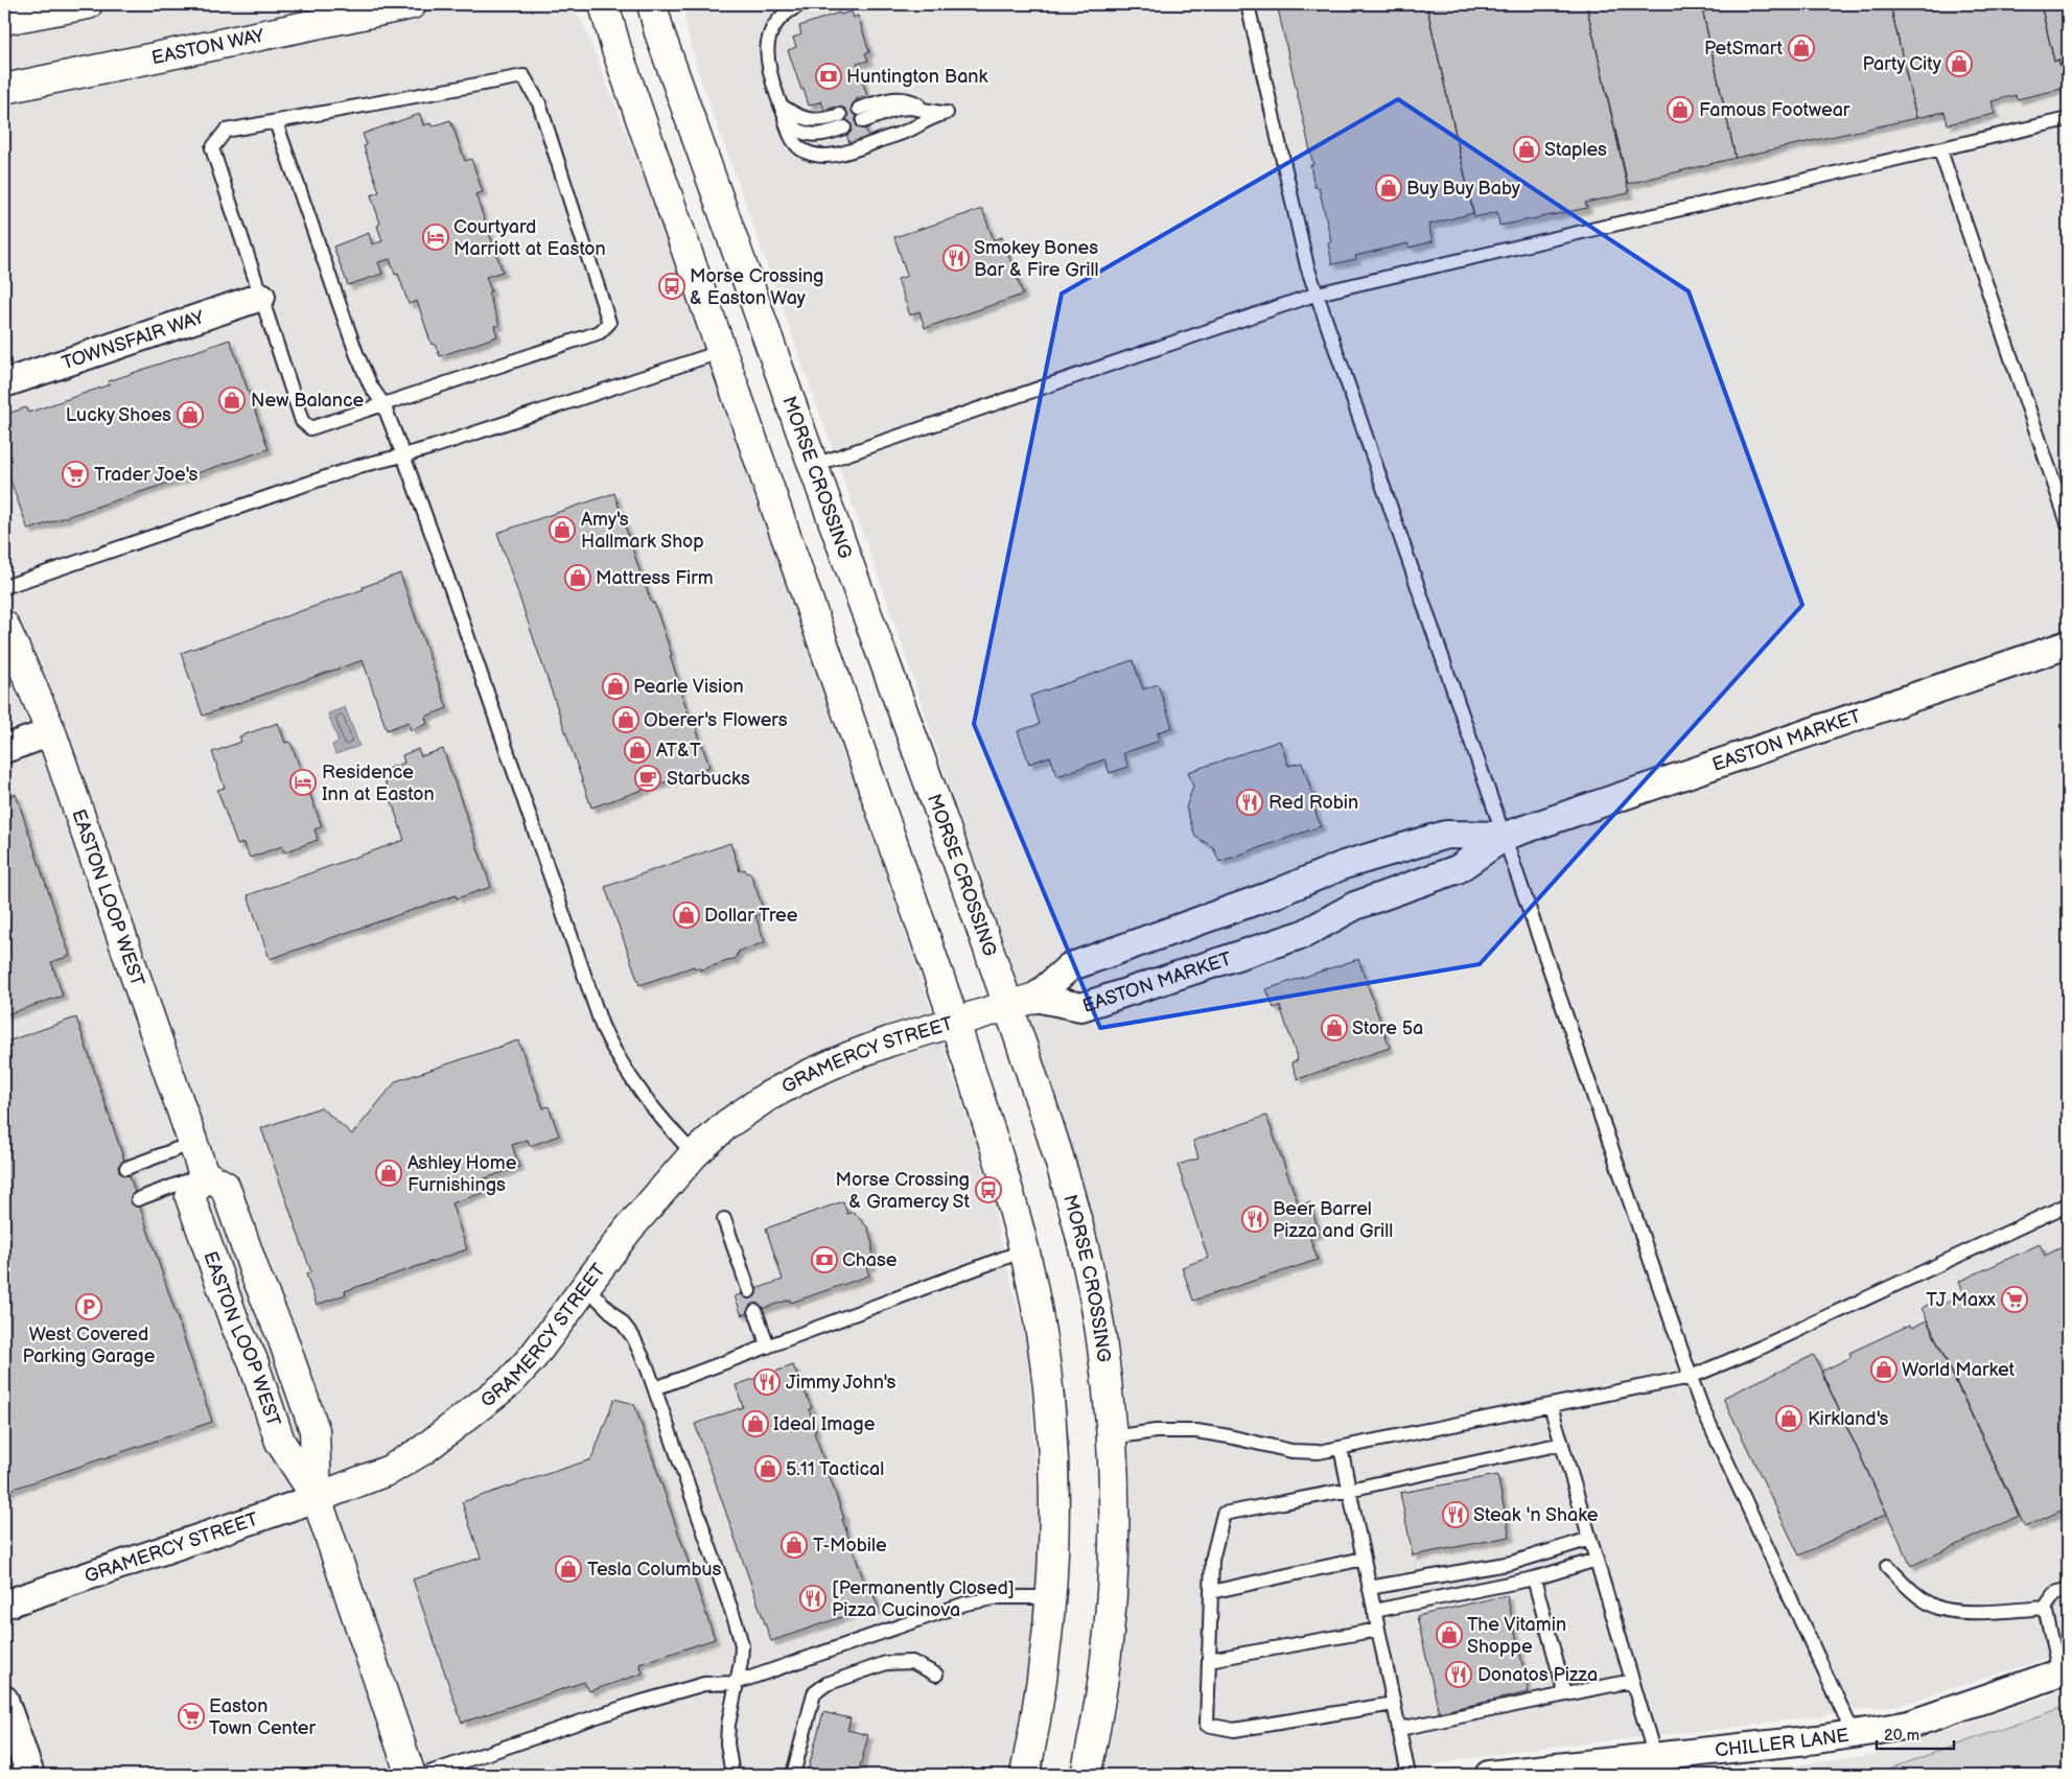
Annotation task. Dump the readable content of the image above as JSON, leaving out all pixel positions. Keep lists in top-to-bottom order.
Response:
{
  "streets": {
    "main road": [
      "EASTON WAY",
      "MORSE CROSSING",
      "EASTON LOOP WEST",
      "GRAMERCY STREET"
    ],
    "street": ["TOWNSFAIR WAY", "EASTON MARKET", "CHILLER LANE"]
  },
  "crossings": [
    ["MORSE CROSSING", "GRAMERCY STREET"],
    ["EASTON MARKET", "GRAMERCY STREET"],
    ["EASTON LOOP WEST", "GRAMERCY STREET"]
  ],
  "places": {
    "shop": [
      "PetSmart",
      "Party City",
      "Famous Footwear",
      "Staples",
      "Buy Buy Baby",
      "New Balance",
      "Lucky Shoes",
      "Amy's Hallmark Shop",
      "Mattress Firm",
      "Pearle Vision",
      "Oberer's Flowers",
      "AT&T",
      "Dollar Tree",
      "Store 5a",
      "Ashley Home Furnishings",
      "World Market",
      "Kirkland's",
      "Ideal Image",
      "5.11 Tactical",
      "T-Mobile",
      "Tesla Columbus",
      "The Vitamin Shoppe"
    ],
    "bank": ["Huntington Bank", "Chase"],
    "hotel": ["Courtyard Marriott at Easton", "Residence Inn at Easton"],
    "restaurant": [
      "Smokey Bones Bar & Fire Grill",
      "Red Robin",
      "Beer Barrel Pizza and Grill",
      "Jimmy John's",
      "Steak 'n Shake",
      "[Permanently Closed] Pizza Cucinova",
      "Donatos Pizza"
    ],
    "bus stop": ["Morse Crossing & Easton Way", "Morse Crossing & Gramercy St"],
    "supermarket": ["Trader Joe's", "TJ Maxx", "Easton Town Center"],
    "cafe": ["Starbucks"],
    "parking": ["West Covered Parking Garage"]
  },
  "scale_bar": "20 m"
}
